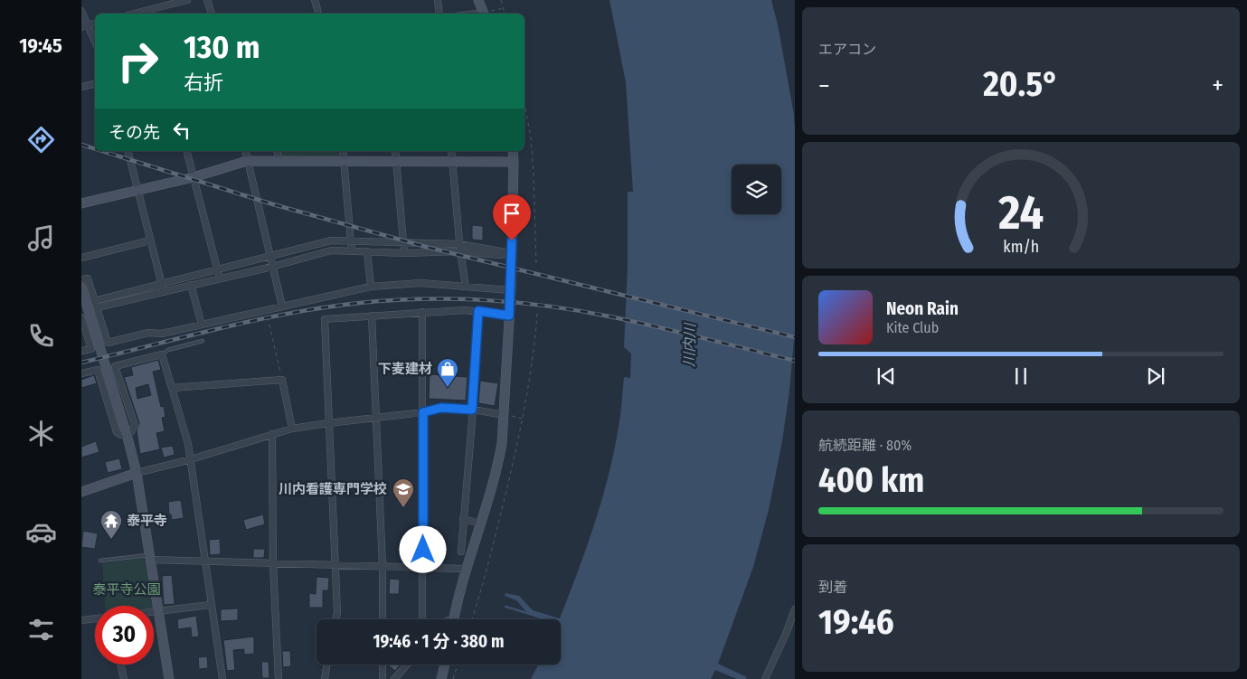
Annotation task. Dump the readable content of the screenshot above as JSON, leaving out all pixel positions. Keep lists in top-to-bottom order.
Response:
{
  "water": ["川内川"],
  "parks": ["泰平寺公園"],
  "places": {
    "shop": ["下麦建材"],
    "school or university": ["川内看護専門学校"],
    "temple": ["泰平寺"]
  },
  "page": {
    "tabs": "19:45",
    "tile": [
      "エアコン",
      ["航続距離 · 80%", "400 km"],
      ["到着", "19:46"]
    ],
    "turn": ["130 m", "右折"],
    "heat": ["−", "20.5°", "+"],
    "then": "その先",
    "song": ["Neon Rain", "Kite Club"],
    "limit": "30",
    "trip": "19:46 · 1 分 · 380 m",
    "gauge": ["24", "km/h"]
  }
}
